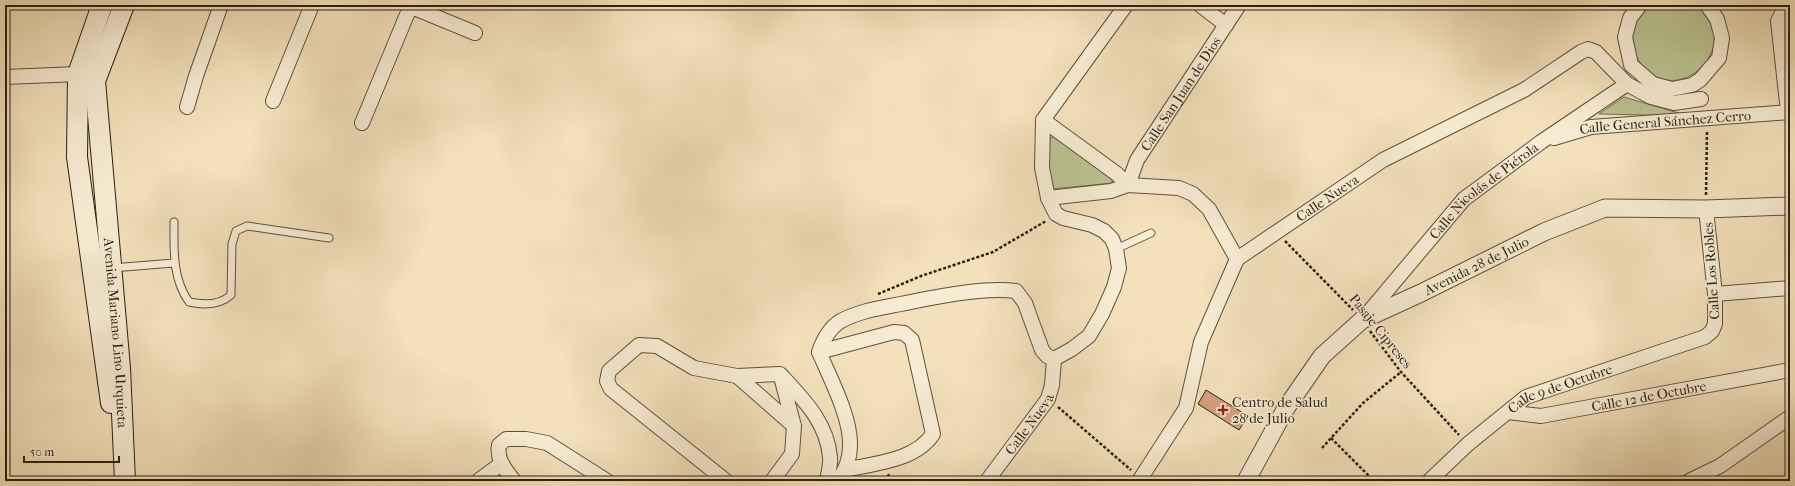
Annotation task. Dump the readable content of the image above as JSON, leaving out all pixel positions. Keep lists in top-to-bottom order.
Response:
{
  "streets": {
    "main road": ["Avenida Mariano Lino Urquieta"],
    "street": [
      "Calle San Juan de Dios",
      "Calle General Sánchez Cerro",
      "Calle Nicolás de Piérola",
      "Calle Nueva",
      "Avenida 28 de Julio",
      "Calle Los Robles",
      "Calle 9 de Octubre",
      "Calle 12 de Octubre"
    ],
    "path": ["Pasaje Cipreses"]
  },
  "crossings": [
    ["Calle General Sánchez Cerro", "Calle Nicolás de Piérola"],
    ["Calle Nicolás de Piérola", "Calle Nueva"],
    ["Calle Nicolás de Piérola", "Avenida 28 de Julio"],
    ["Calle Nicolás de Piérola", "Pasaje Cipreses"],
    ["Calle Nueva", "Pasaje Cipreses"],
    ["Avenida 28 de Julio", "Calle Los Robles"],
    ["Avenida 28 de Julio", "Pasaje Cipreses"],
    ["Calle Los Robles", "Calle 9 de Octubre"],
    ["Pasaje Cipreses", "Calle 9 de Octubre"],
    ["Calle 9 de Octubre", "Calle 12 de Octubre"]
  ],
  "places": {
    "health": ["Centro de Salud 28 de Julio"]
  },
  "scale_bar": "50 m"
}
